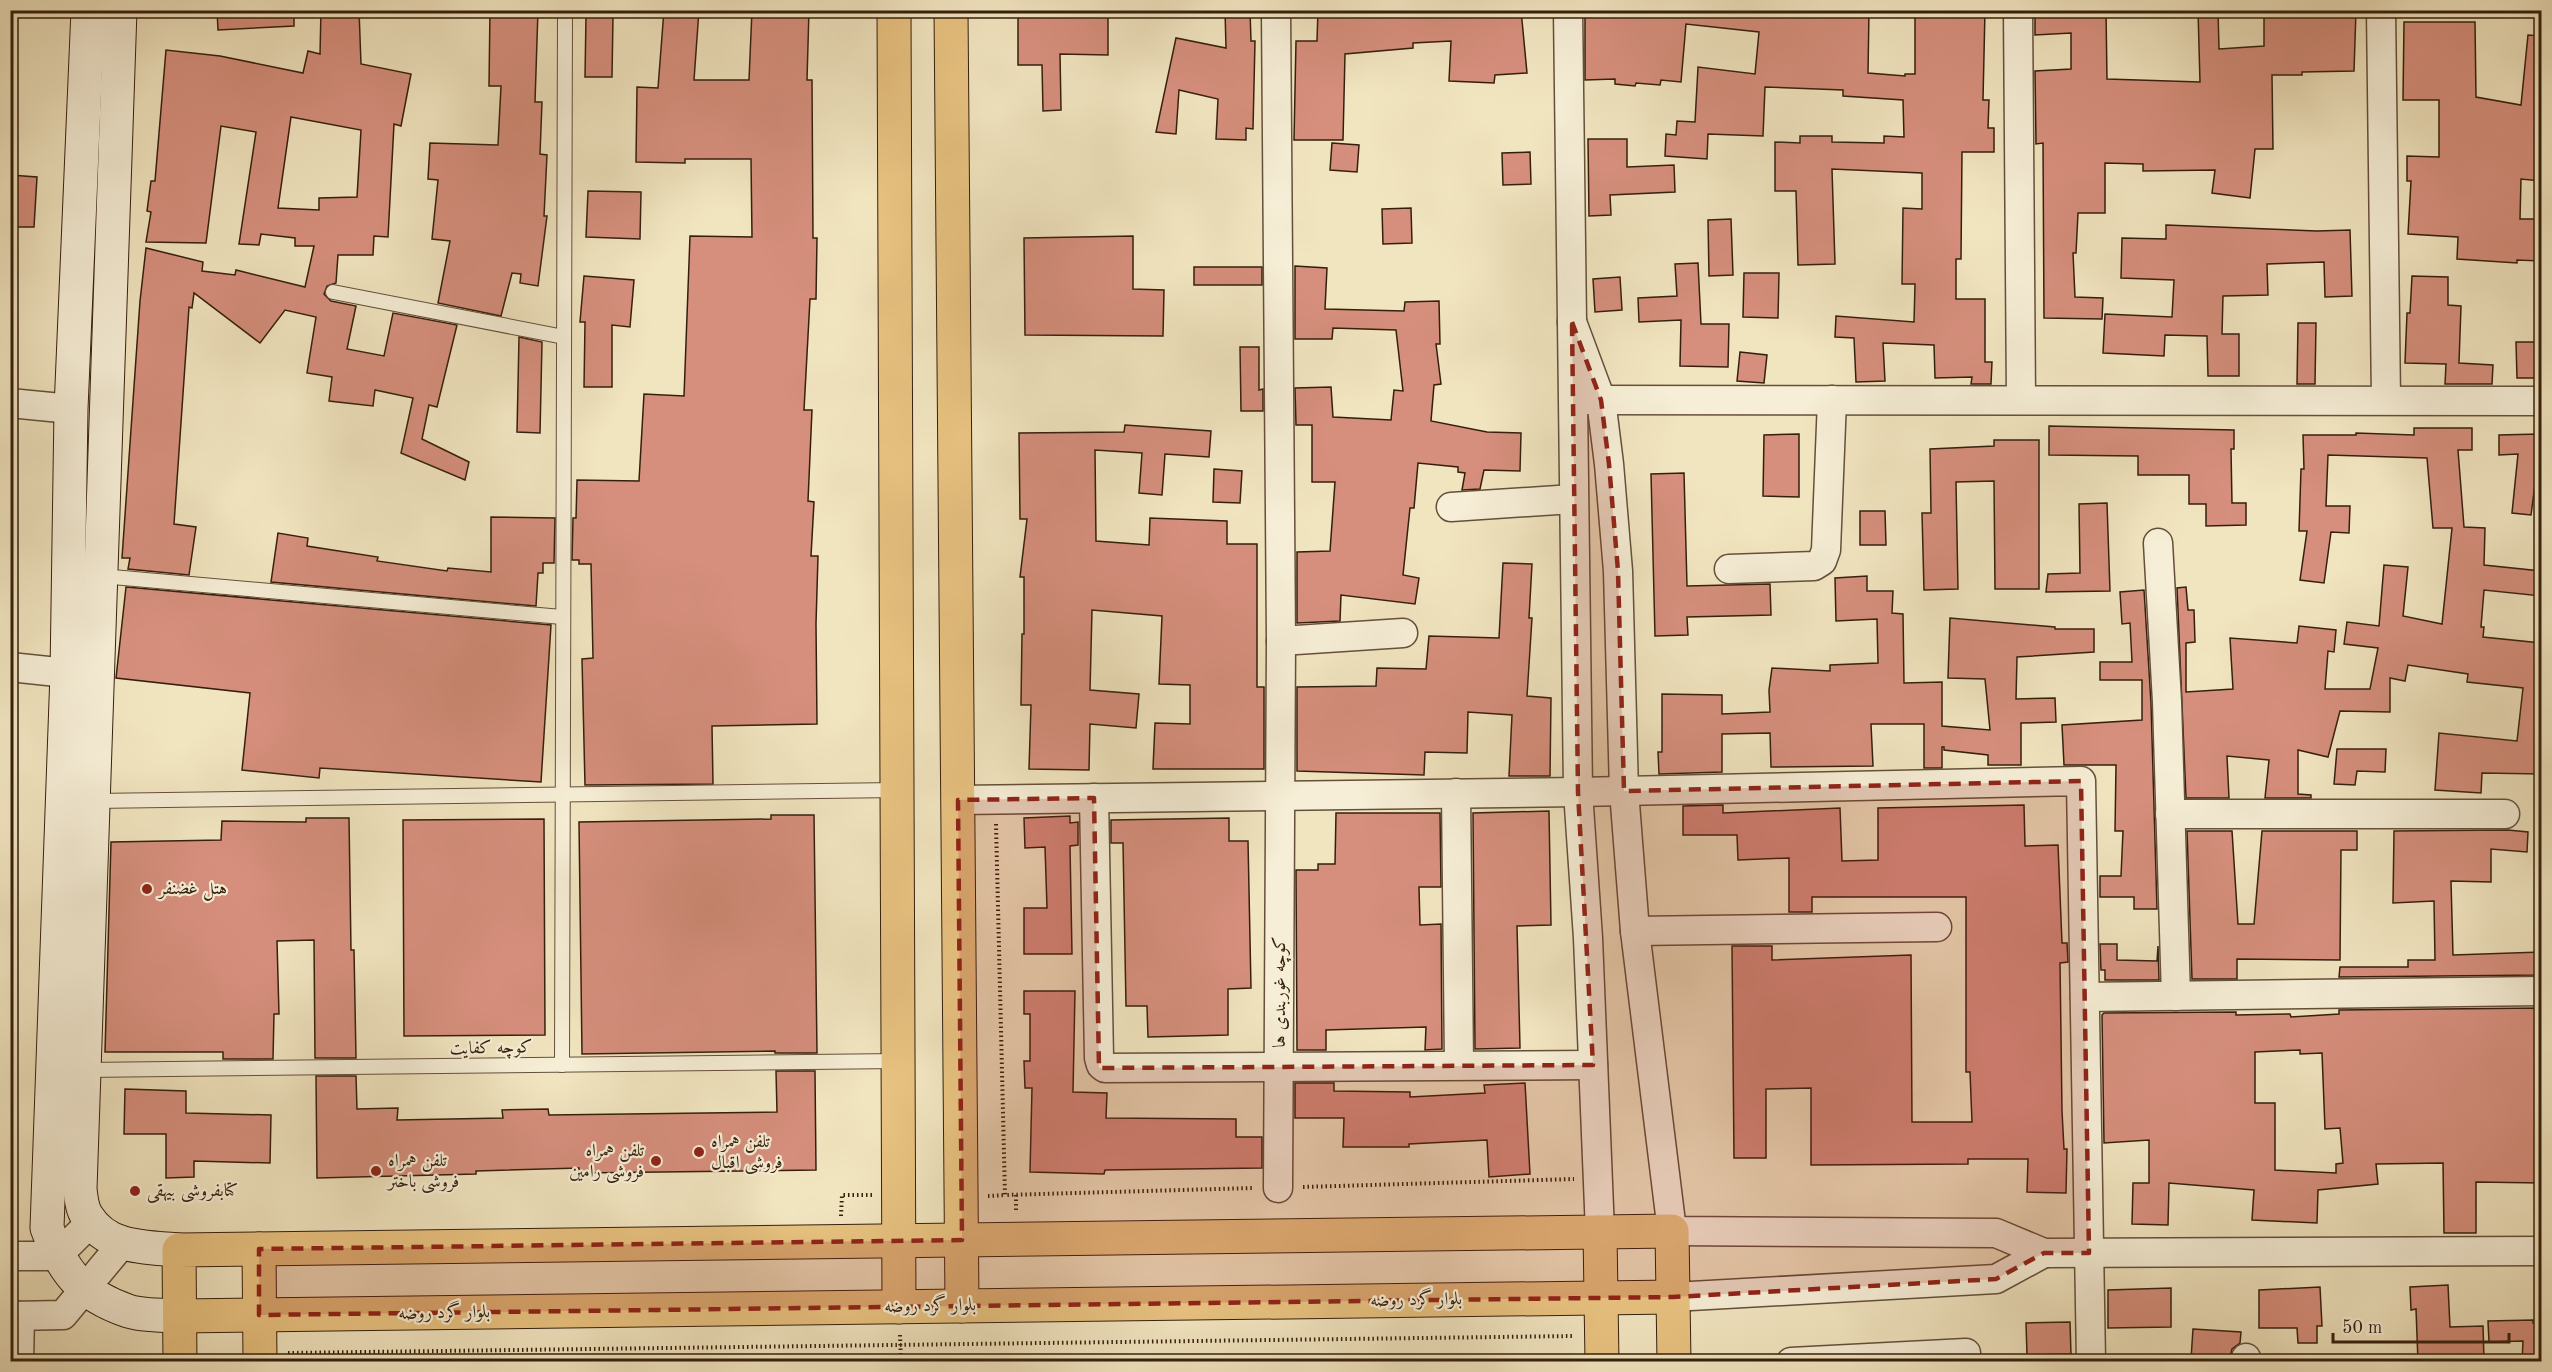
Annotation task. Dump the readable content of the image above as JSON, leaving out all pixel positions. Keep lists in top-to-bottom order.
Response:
{
  "streets": {
    "main road": ["بلوار گرد روضه"],
    "street": ["کوچه غوربندی ها"],
    "lane": ["کوچه کفایت"]
  },
  "places": [
    "هتل غضنفر",
    "تلفن همراه فروشی اقبال",
    "تلفن همراه فروشی رامین",
    "تلفن همراه فروشی باختر",
    "کتابفروشی بیهقی"
  ],
  "scale_bar": "50 m"
}
